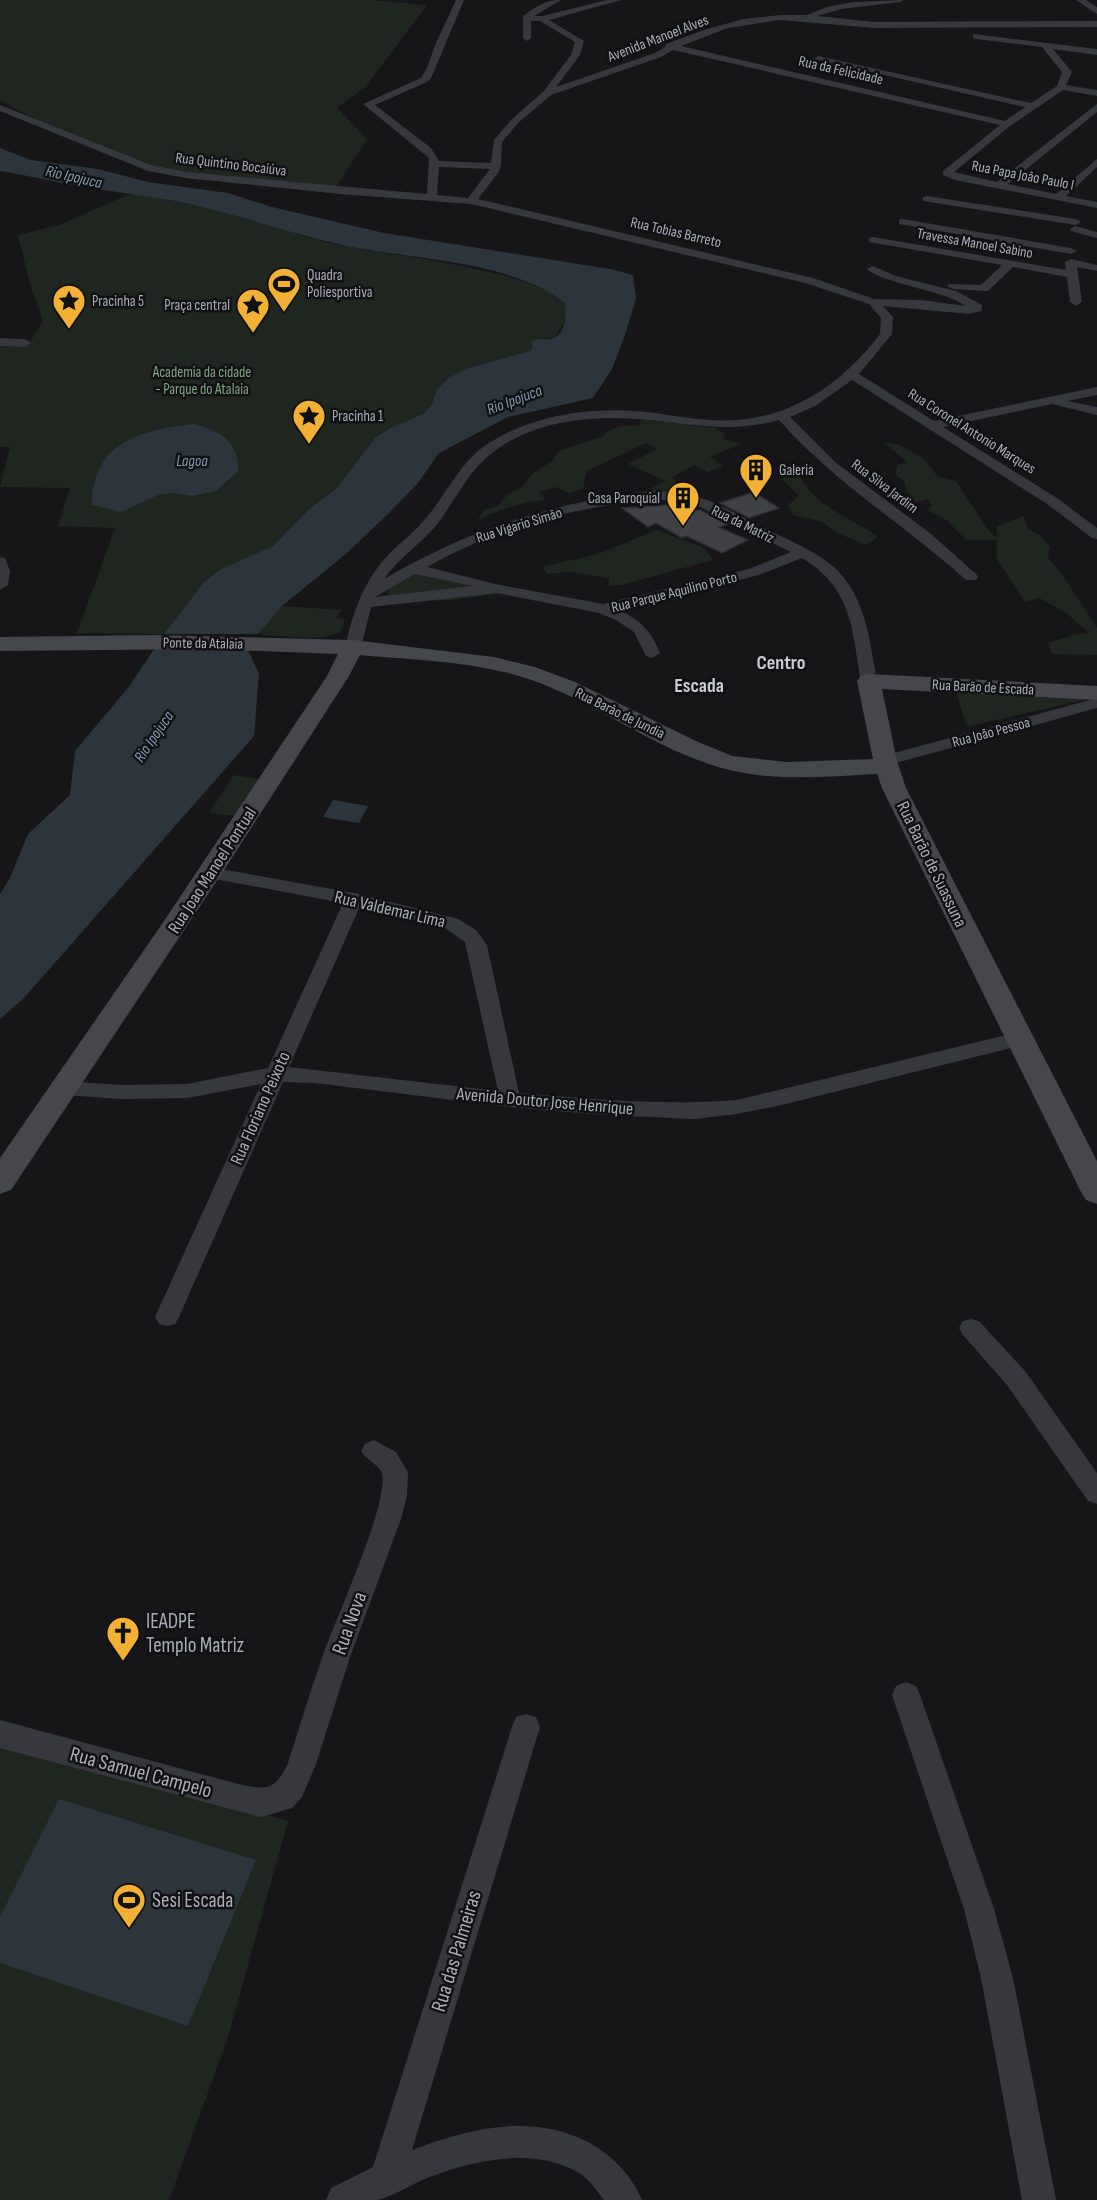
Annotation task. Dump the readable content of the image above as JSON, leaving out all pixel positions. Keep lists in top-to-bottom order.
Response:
{
  "streets": {
    "street": [
      "Avenida Manoel Alves",
      "Rua da Felicidade",
      "Rua Quintino Bocaiúva",
      "Rua Papa João Paulo I",
      "Rua Tobias Barreto",
      "Travessa Manoel Sabino",
      "Rua Coronel Antonio Marques",
      "Rua Silva Jardim",
      "Rua da Matriz",
      "Rua Vigario Simão",
      "Rua Parque Aquilino Porto",
      "Ponte da Atalaia",
      "Rua Barão de Escada",
      "Rua Barão de Jundia",
      "Rua João Pessoa",
      "Rua Barão de Suassuna",
      "Rua Joao Manoel Pontual",
      "Rua Valdemar Lima",
      "Avenida Doutor Jose Henrique",
      "Rua Floriano Peixoto",
      "Rua Nova",
      "Rua Samuel Campelo",
      "Rua das Palmeiras"
    ]
  },
  "crossings": [
    ["Avenida Manoel Alves", "Rua da Felicidade"],
    ["Avenida Manoel Alves", "Rua Quintino Bocaiúva"],
    ["Avenida Manoel Alves", "Rua Tobias Barreto"],
    ["Rua da Felicidade", "Rua Papa João Paulo I"],
    ["Rua Quintino Bocaiúva", "Rua Tobias Barreto"],
    ["Rua da Matriz", "Rua Vigario Simão"],
    ["Rua da Matriz", "Rua Parque Aquilino Porto"],
    ["Rua Vigario Simão", "Rua Parque Aquilino Porto"],
    ["Ponte da Atalaia", "Rua Barão de Jundia"],
    ["Ponte da Atalaia", "Rua Joao Manoel Pontual"],
    ["Rua Barão de Escada", "Rua Barão de Suassuna"],
    ["Rua Barão de Jundia", "Rua João Pessoa"],
    ["Rua Barão de Jundia", "Rua Barão de Suassuna"],
    ["Rua Barão de Jundia", "Rua Joao Manoel Pontual"],
    ["Rua João Pessoa", "Rua Barão de Suassuna"],
    ["Rua Barão de Suassuna", "Avenida Doutor Jose Henrique"],
    ["Rua Joao Manoel Pontual", "Rua Valdemar Lima"],
    ["Rua Joao Manoel Pontual", "Avenida Doutor Jose Henrique"],
    ["Rua Valdemar Lima", "Avenida Doutor Jose Henrique"],
    ["Rua Valdemar Lima", "Rua Floriano Peixoto"],
    ["Avenida Doutor Jose Henrique", "Rua Floriano Peixoto"],
    ["Rua Nova", "Rua Samuel Campelo"]
  ],
  "districts": ["Centro", "Escada"],
  "water": ["Rio Ipojuca", "Lagoa"],
  "parks": ["Academia da cidade - Parque do Atalaia"],
  "places": {
    "sports": ["Quadra Poliesportiva", "Sesi Escada"],
    "place": ["Pracinha 5", "Praça central", "Pracinha 1"],
    "building": ["Galeria", "Casa Paroquial"],
    "church": ["IEADPE Templo Matriz"]
  }
}
